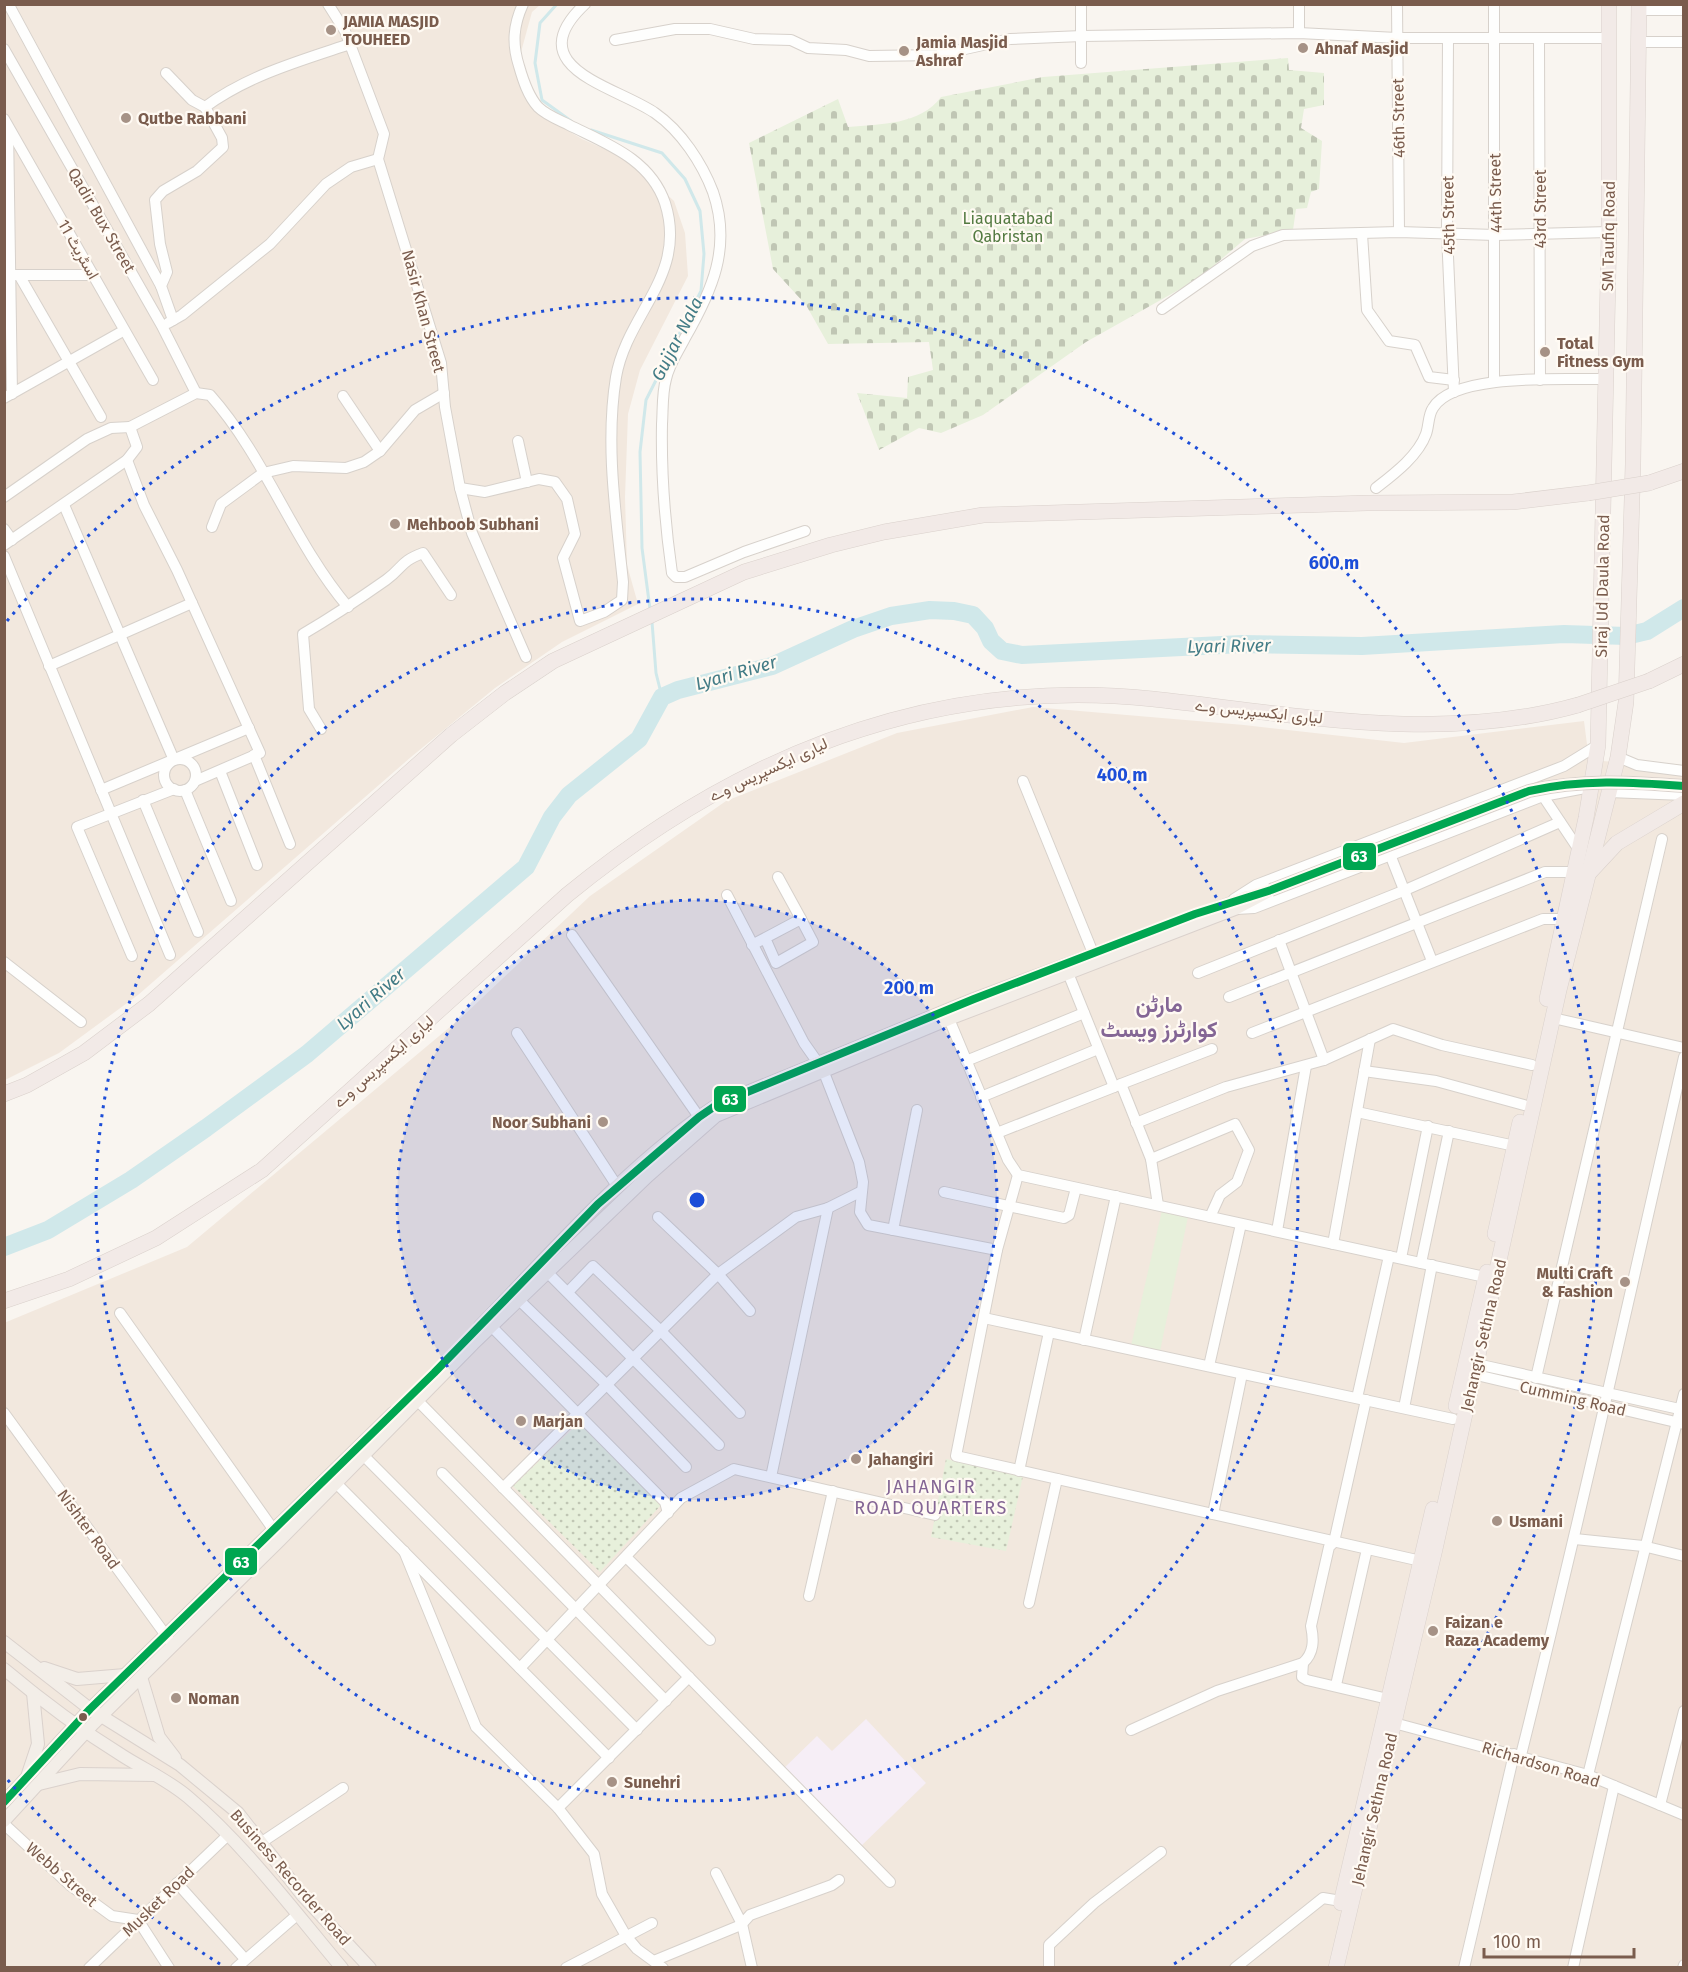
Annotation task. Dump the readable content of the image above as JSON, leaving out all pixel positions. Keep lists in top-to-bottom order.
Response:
{
  "streets": {
    "highway": [
      "SM Taufiq Road",
      "Siraj Ud Daula Road",
      "لیاری ایکسپریس وے",
      "Jehangir Sethna Road"
    ],
    "main road": ["Business Recorder Road"],
    "street": [
      "46th Street",
      "44th Street",
      "43rd Street",
      "45th Street",
      "Qadir Bux Street",
      "اسٹریٹ 11",
      "Nasir Khan Street",
      "Cumming Road",
      "Nishter Road",
      "Richardson Road",
      "Webb Street",
      "Musket Road"
    ]
  },
  "crossings": [
    ["SM Taufiq Road", "Siraj Ud Daula Road"],
    ["Siraj Ud Daula Road", "Jehangir Sethna Road"],
    ["Jehangir Sethna Road", "Cumming Road"],
    ["Jehangir Sethna Road", "Richardson Road"],
    ["Webb Street", "Musket Road"],
    ["Business Recorder Road", "Musket Road"]
  ],
  "districts": ["مارٹن کوارٹرز ویسٹ", "JAHANGIR ROAD QUARTERS"],
  "water": ["Gujjar Nala", "Lyari River"],
  "parks": ["Liaquatabad Qabristan"],
  "places": [
    "JAMIA MASJID TOUHEED",
    "Ahnaf Masjid",
    "Jamia Masjid Ashraf",
    "Qutbe Rabbani",
    "Total Fitness Gym",
    "Mehboob Subhani",
    "Noor Subhani",
    "Multi Craft & Fashion",
    "Marjan",
    "Jahangiri",
    "Usmani",
    "Faizan e Raza Academy",
    "Noman",
    "Sunehri"
  ],
  "lines": ["transit line 63"],
  "scale_bar": "100 m",
  "rings": ["600 m", "400 m", "200 m"]
}
